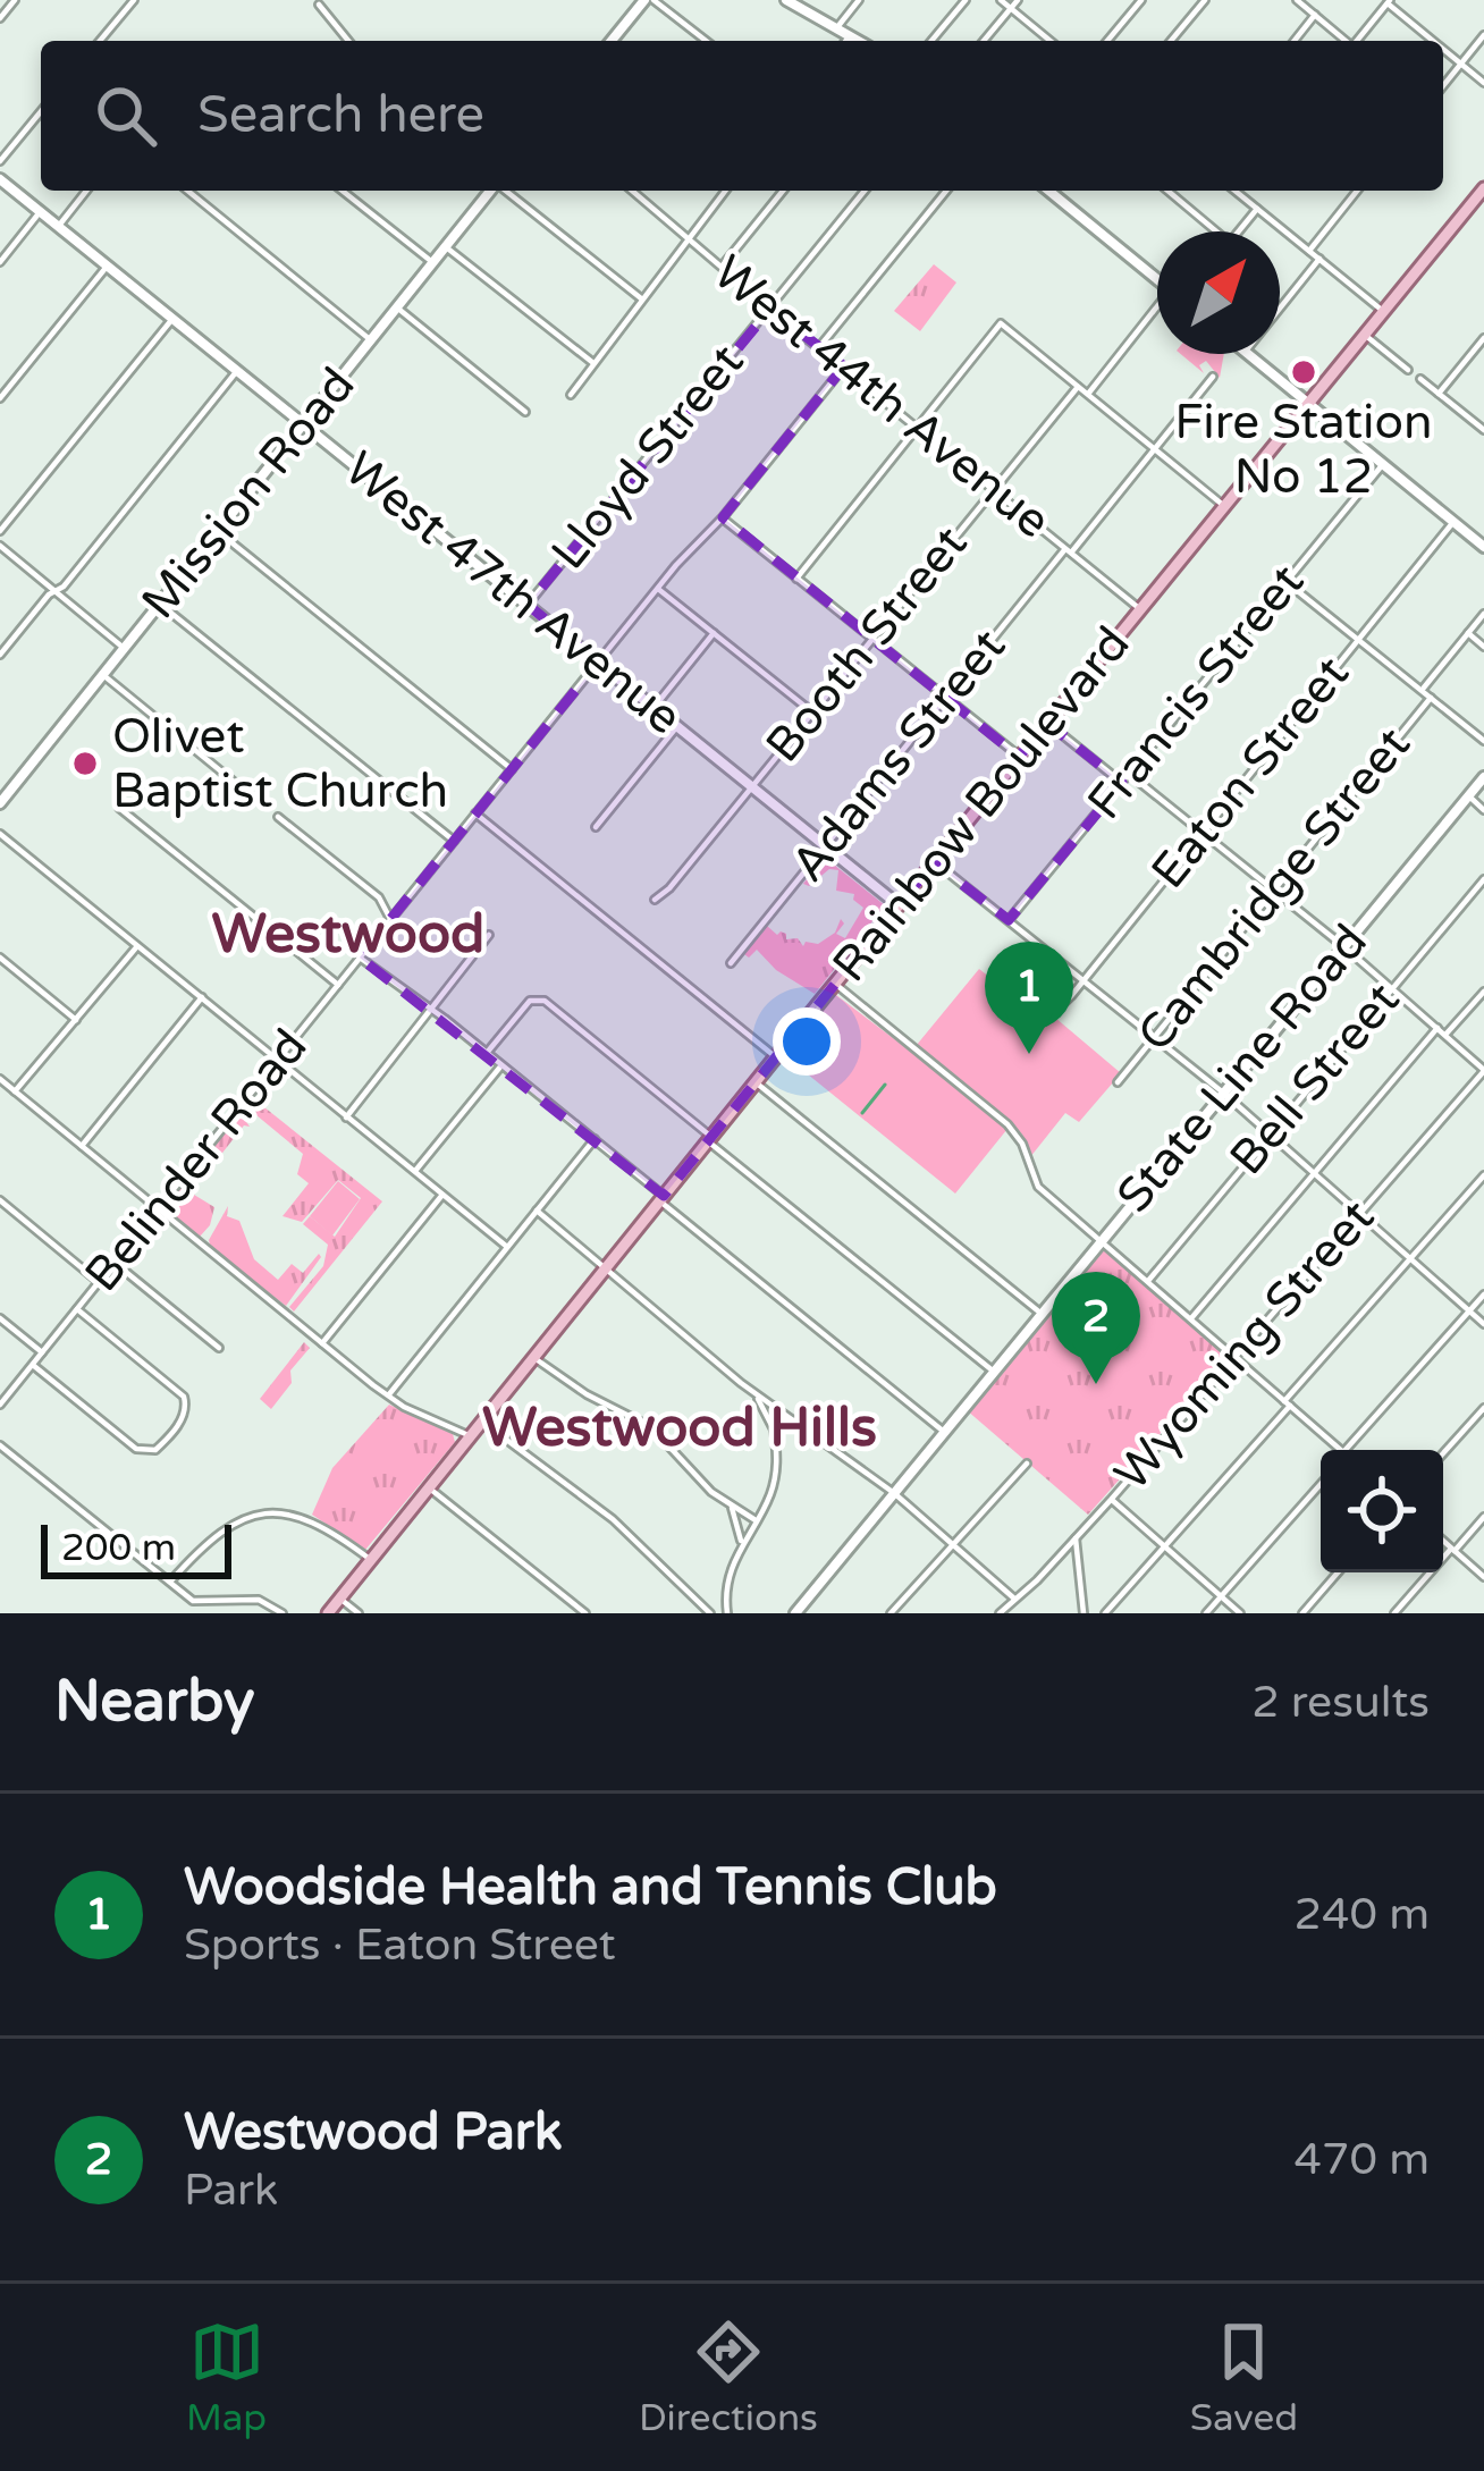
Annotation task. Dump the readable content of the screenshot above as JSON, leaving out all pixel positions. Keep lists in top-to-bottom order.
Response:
{
  "streets": {
    "main road": ["Rainbow Boulevard"],
    "street": [
      "West 44th Avenue",
      "Lloyd Street",
      "Mission Road",
      "West 47th Avenue",
      "Booth Street",
      "Francis Street",
      "Adams Street",
      "Eaton Street",
      "Cambridge Street",
      "State Line Road",
      "Bell Street",
      "Belinder Road",
      "Wyoming Street"
    ]
  },
  "crossings": [
    ["West 44th Avenue", "Lloyd Street"],
    ["West 44th Avenue", "Booth Street"],
    ["West 44th Avenue", "Adams Street"],
    ["West 44th Avenue", "Rainbow Boulevard"],
    ["West 44th Avenue", "Belinder Road"],
    ["Lloyd Street", "West 47th Avenue"],
    ["Mission Road", "West 47th Avenue"],
    ["West 47th Avenue", "Booth Street"],
    ["West 47th Avenue", "Adams Street"],
    ["West 47th Avenue", "Rainbow Boulevard"],
    ["West 47th Avenue", "Belinder Road"]
  ],
  "districts": ["Westwood", "Westwood Hills"],
  "places": ["Fire Station No 12", "Olivet Baptist Church"],
  "scale_bar": "200 m",
  "north": "top right",
  "page": {
    "search": "Search here",
    "pins": ["1", "2"],
    "scale": "200 m",
    "heading": ["Nearby", "2 results"],
    "list": [
      {
        "mark": "1",
        "name": "Woodside Health and Tennis Club",
        "note": "Sports · Eaton Street",
        "value": "240 m"
      },
      {
        "mark": "2",
        "name": "Westwood Park",
        "note": "Park",
        "value": "470 m"
      }
    ],
    "nav": ["Map", "Directions", "Saved"]
  }
}
